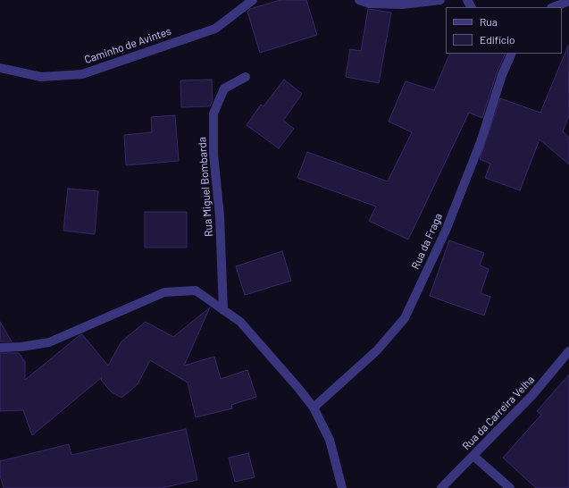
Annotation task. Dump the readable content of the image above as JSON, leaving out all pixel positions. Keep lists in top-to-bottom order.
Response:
{
  "streets": {
    "street": [
      "Caminho de Avintes",
      "Rua Miguel Bombarda",
      "Rua da Fraga",
      "Rua da Carreira Velha"
    ]
  },
  "legend": ["Rua", "Edifício"]
}
